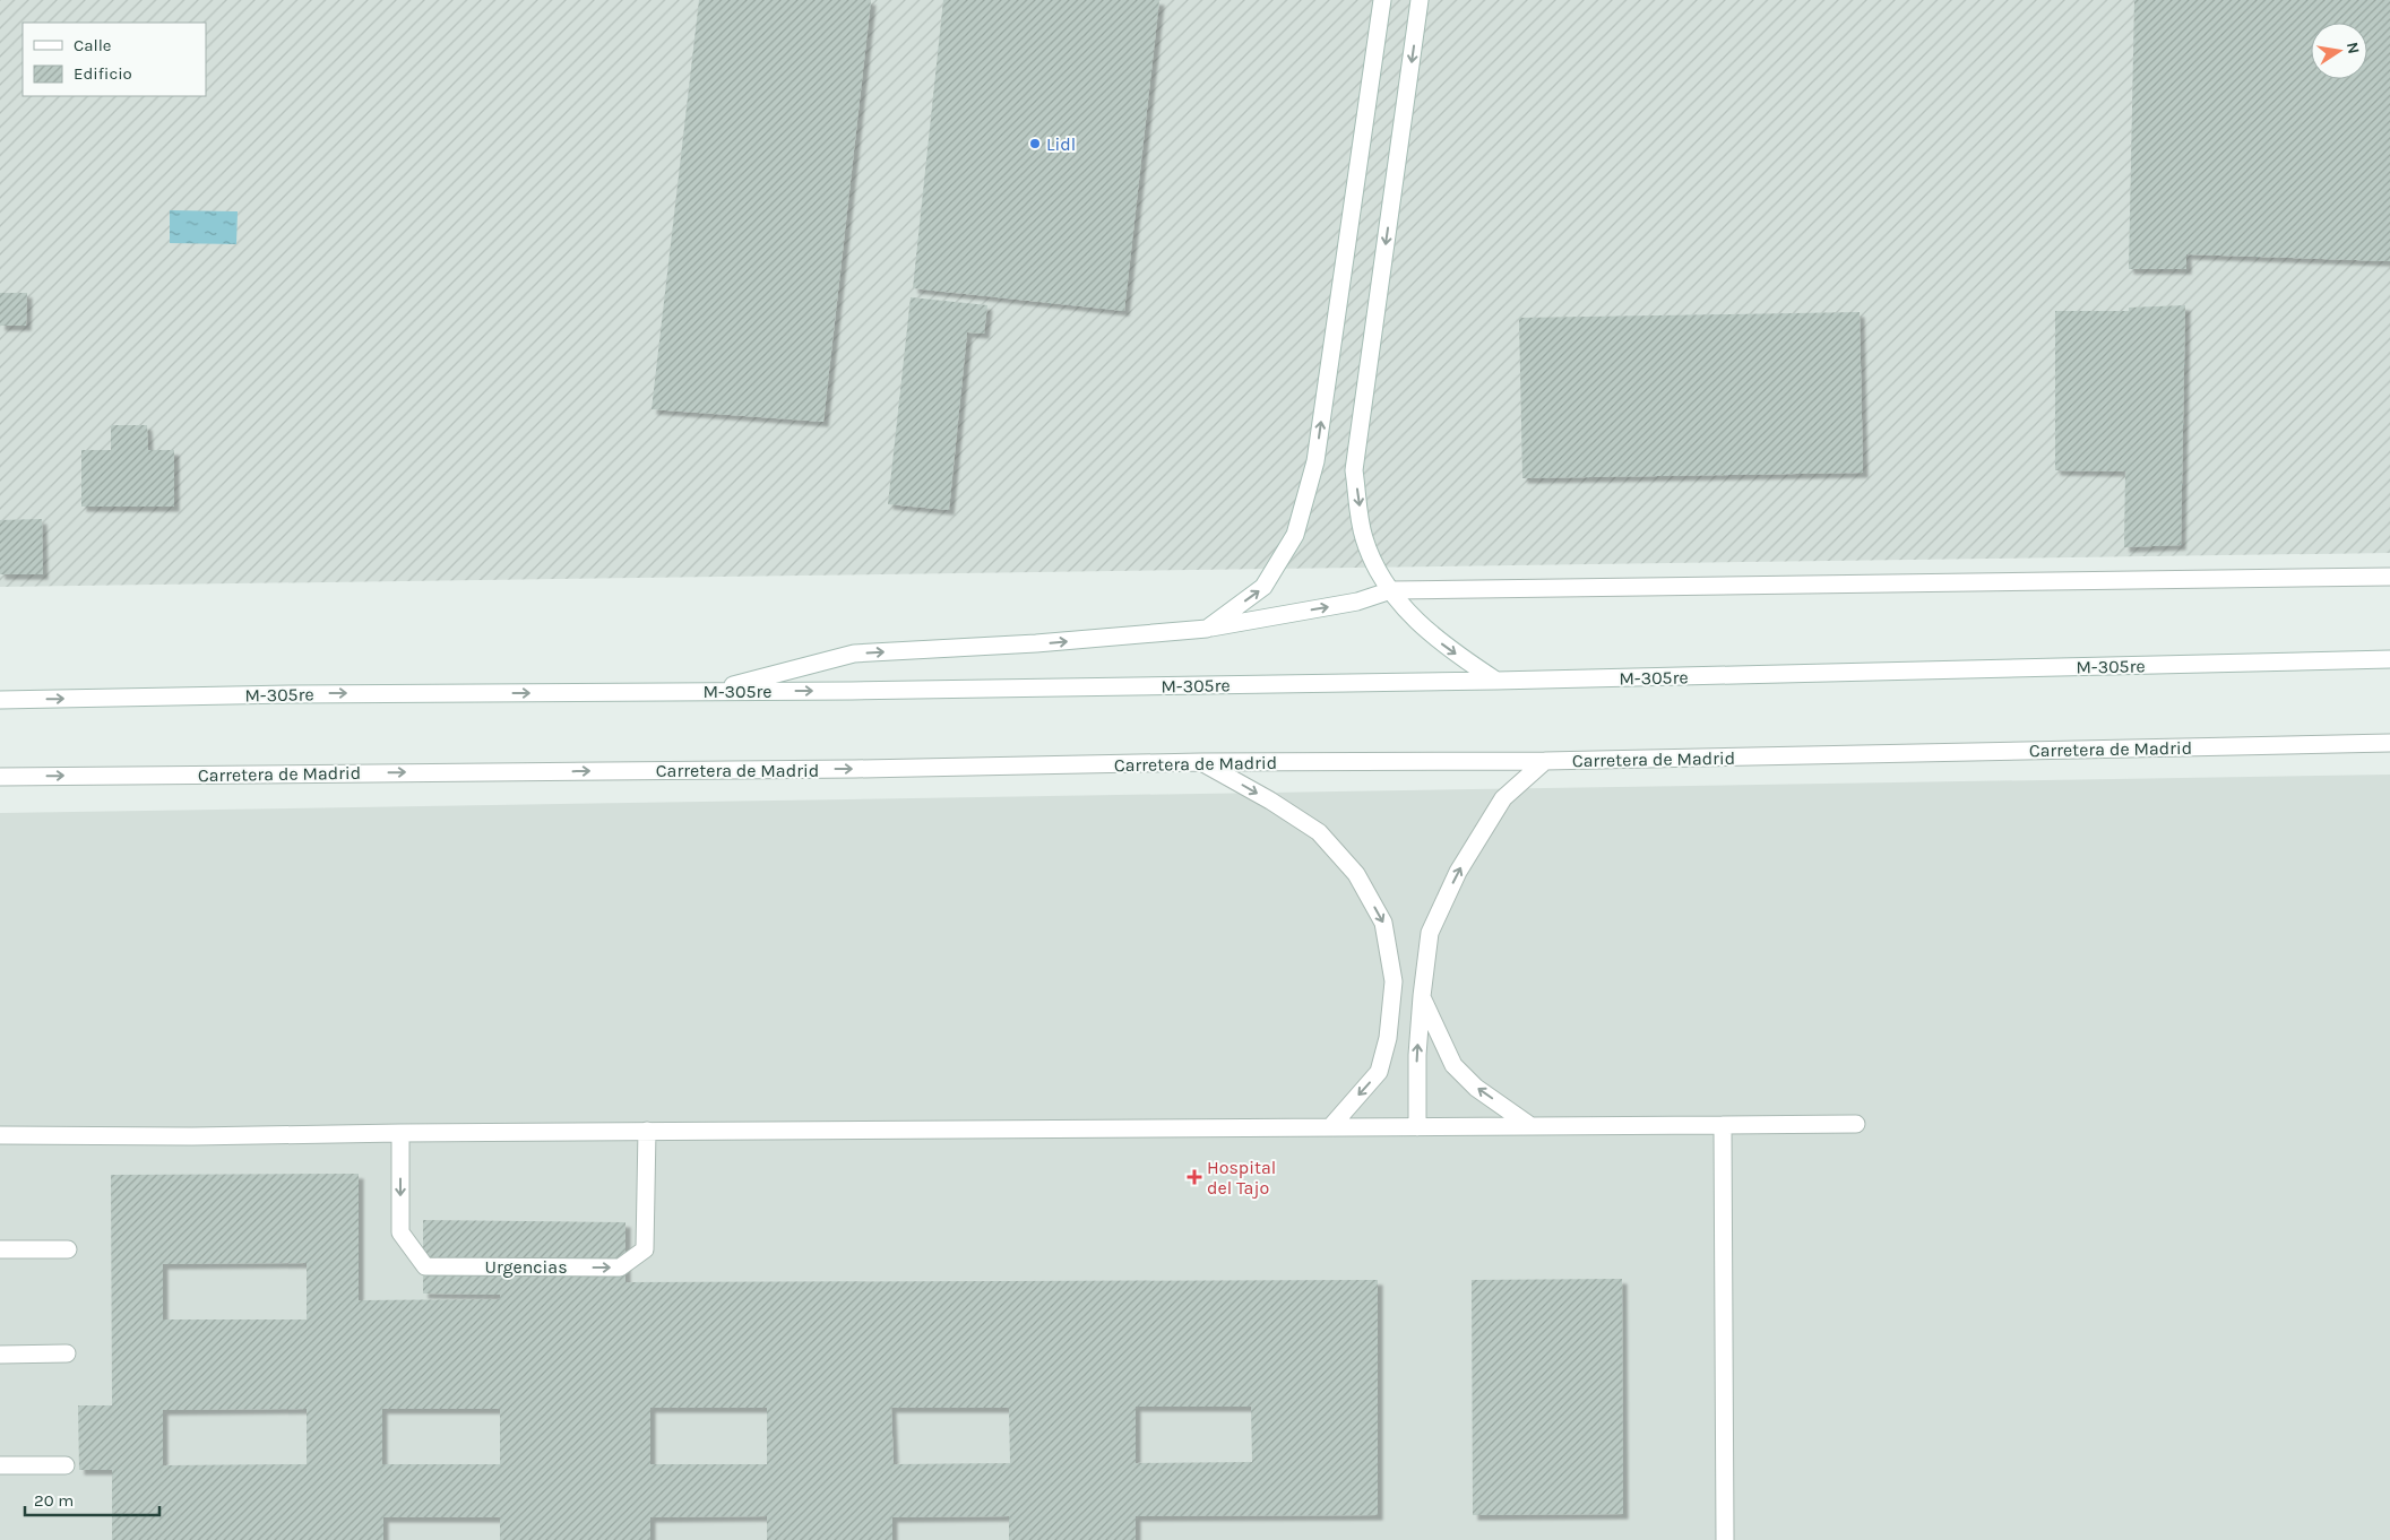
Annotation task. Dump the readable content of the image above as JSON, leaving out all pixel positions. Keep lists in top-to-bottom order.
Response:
{
  "streets": {
    "main road": ["M-305re", "Carretera de Madrid", "Urgencias"]
  },
  "places": {
    "other": ["Lidl"],
    "health": ["Hospital del Tajo"]
  },
  "legend": ["Calle", "Edificio"],
  "scale_bar": "20 m",
  "north": "right"
}
